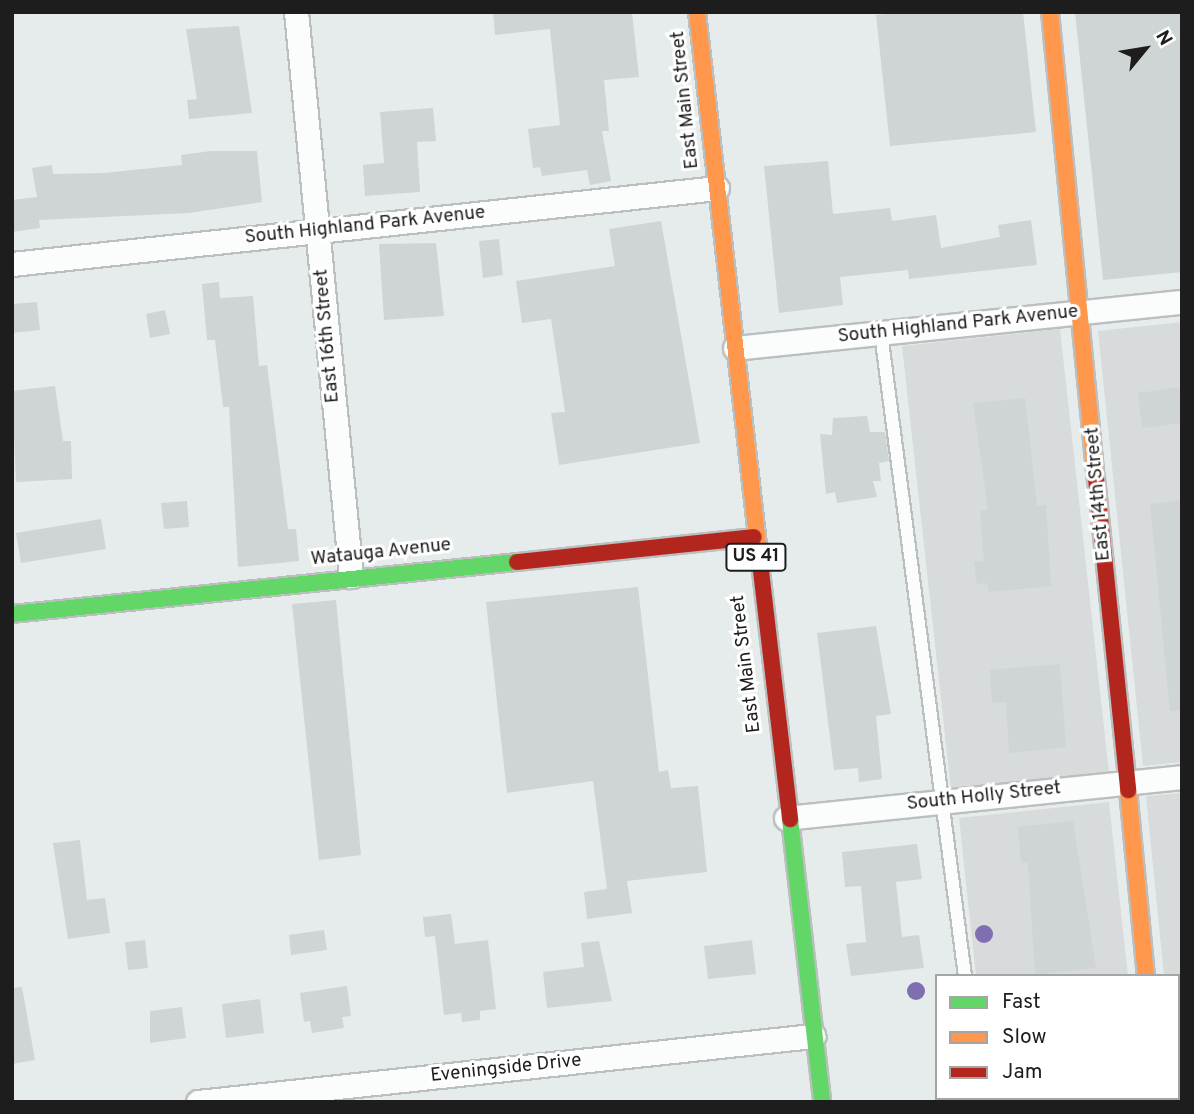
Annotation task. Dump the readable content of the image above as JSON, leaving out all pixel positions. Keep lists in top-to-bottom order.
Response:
{
  "streets": {
    "street": [
      "East Main Street",
      "South Highland Park Avenue",
      "East 16th Street",
      "East 14th Street",
      "Watauga Avenue",
      "US 41",
      "South Holly Street",
      "Eveningside Drive"
    ]
  },
  "crossings": [
    ["East Main Street", "South Highland Park Avenue"],
    ["East Main Street", "Watauga Avenue"],
    ["East Main Street", "South Holly Street"],
    ["East Main Street", "Eveningside Drive"],
    ["South Highland Park Avenue", "East 16th Street"],
    ["South Highland Park Avenue", "East 14th Street"],
    ["East 16th Street", "Watauga Avenue"],
    ["East 14th Street", "South Holly Street"]
  ],
  "legend": ["Fast", "Slow", "Jam"],
  "north": "top right"
}
